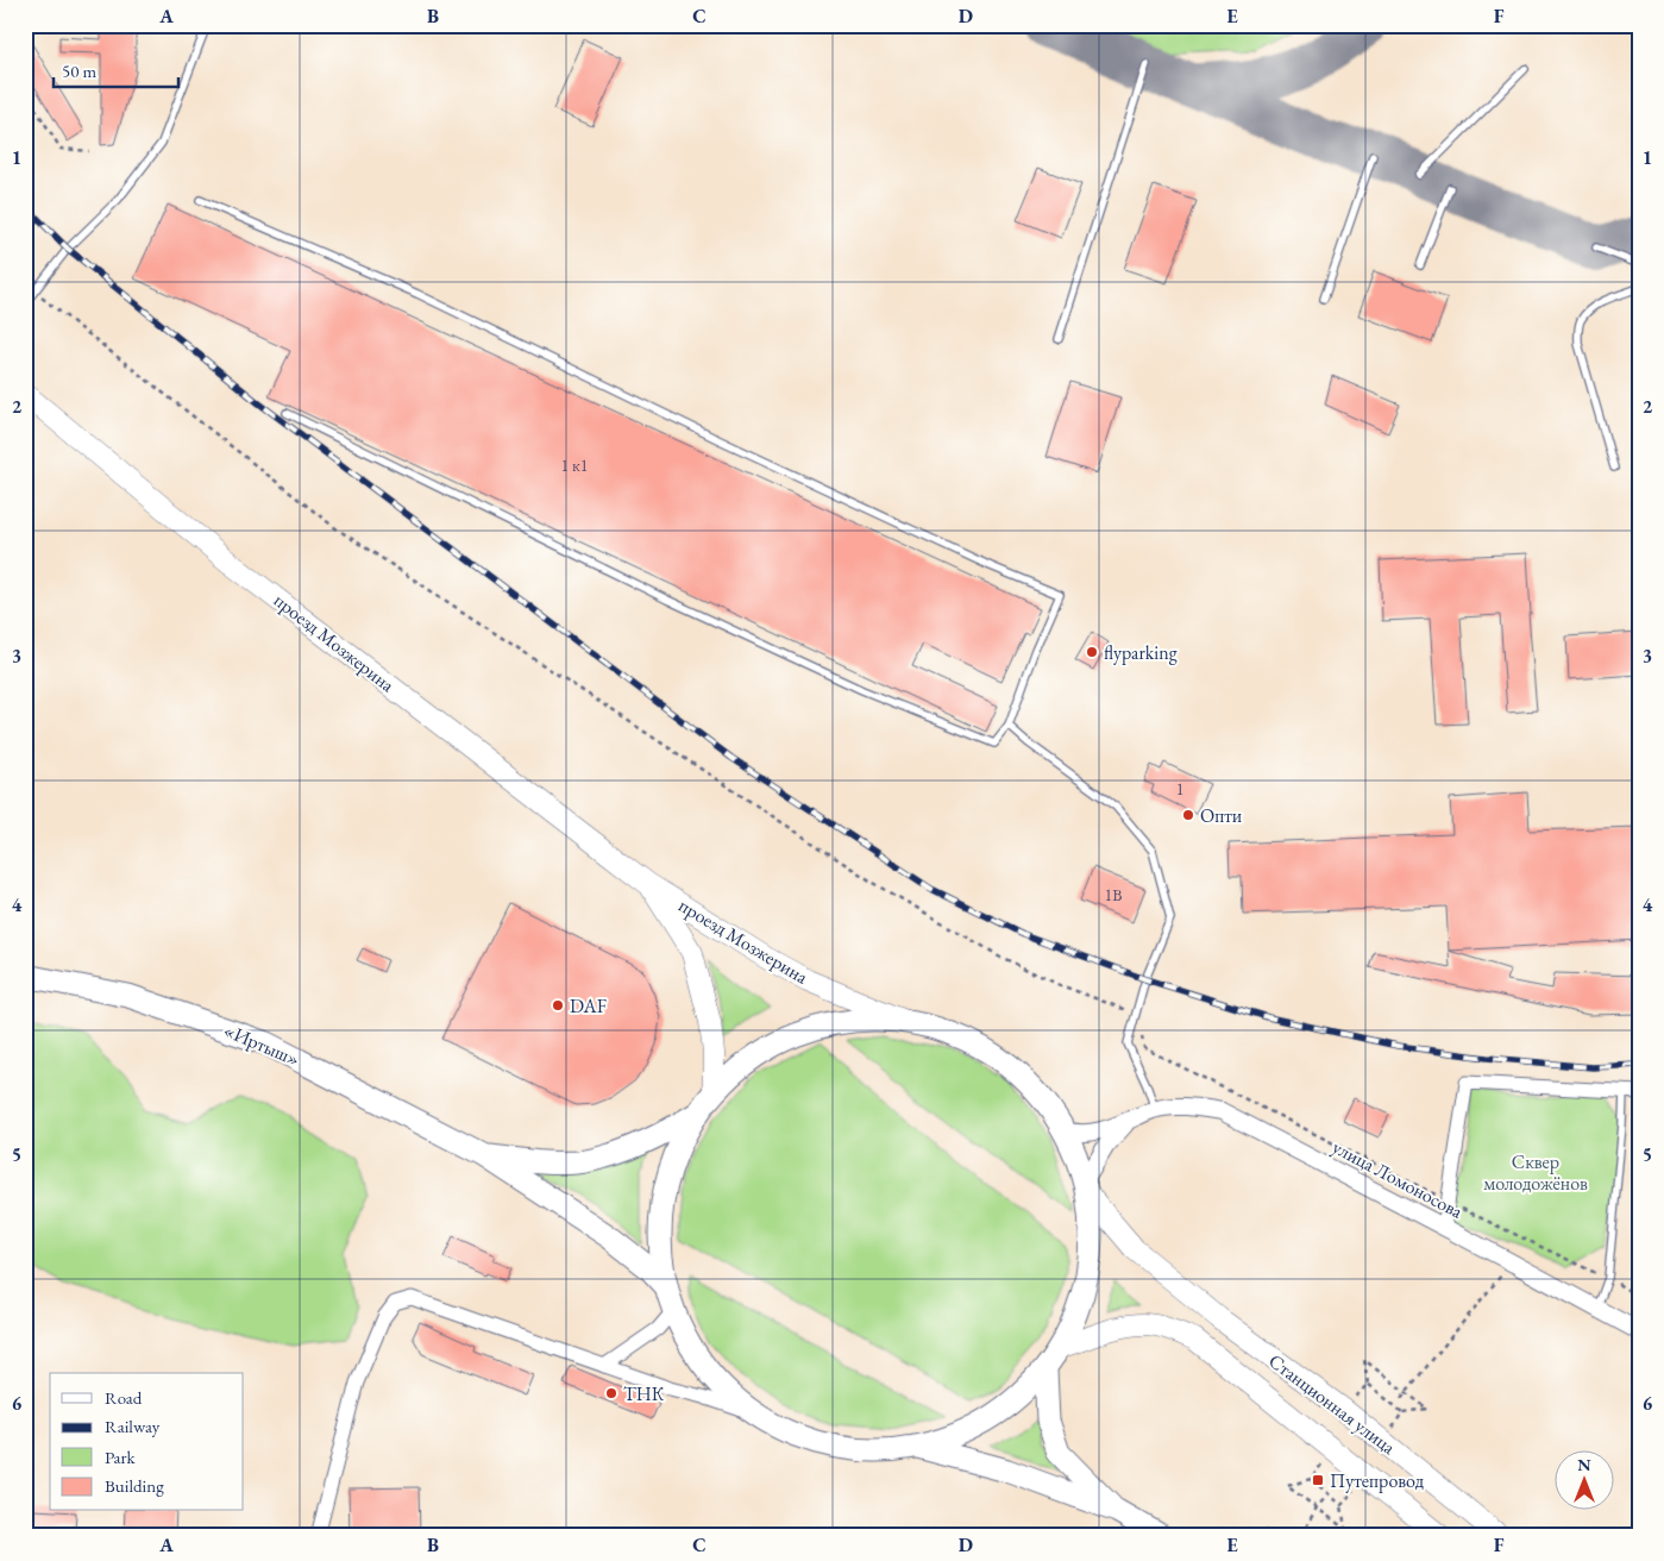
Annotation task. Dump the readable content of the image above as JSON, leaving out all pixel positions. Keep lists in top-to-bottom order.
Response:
{
  "streets": {
    "highway": ["«Иртыш»"],
    "main road": ["проезд Мозжерина", "Станционная улица"],
    "street": ["улица Ломоносова"]
  },
  "parks": ["Сквер молодожёнов"],
  "places": {
    "other": [
      "flyparking",
      "Опти",
      "DAF",
      "ТНК"
    ],
    "transit": ["Путепровод"]
  },
  "house_numbers": ["1 к1", "1", "1В"],
  "legend": [
    "Road",
    "Railway",
    "Park",
    "Building"
  ],
  "scale_bar": "50 m",
  "north": "top",
  "grid": {
    "columns": [
      "A",
      "B",
      "C",
      "D",
      "E",
      "F"
    ],
    "rows": [
      "1",
      "2",
      "3",
      "4",
      "5",
      "6"
    ]
  }
}
